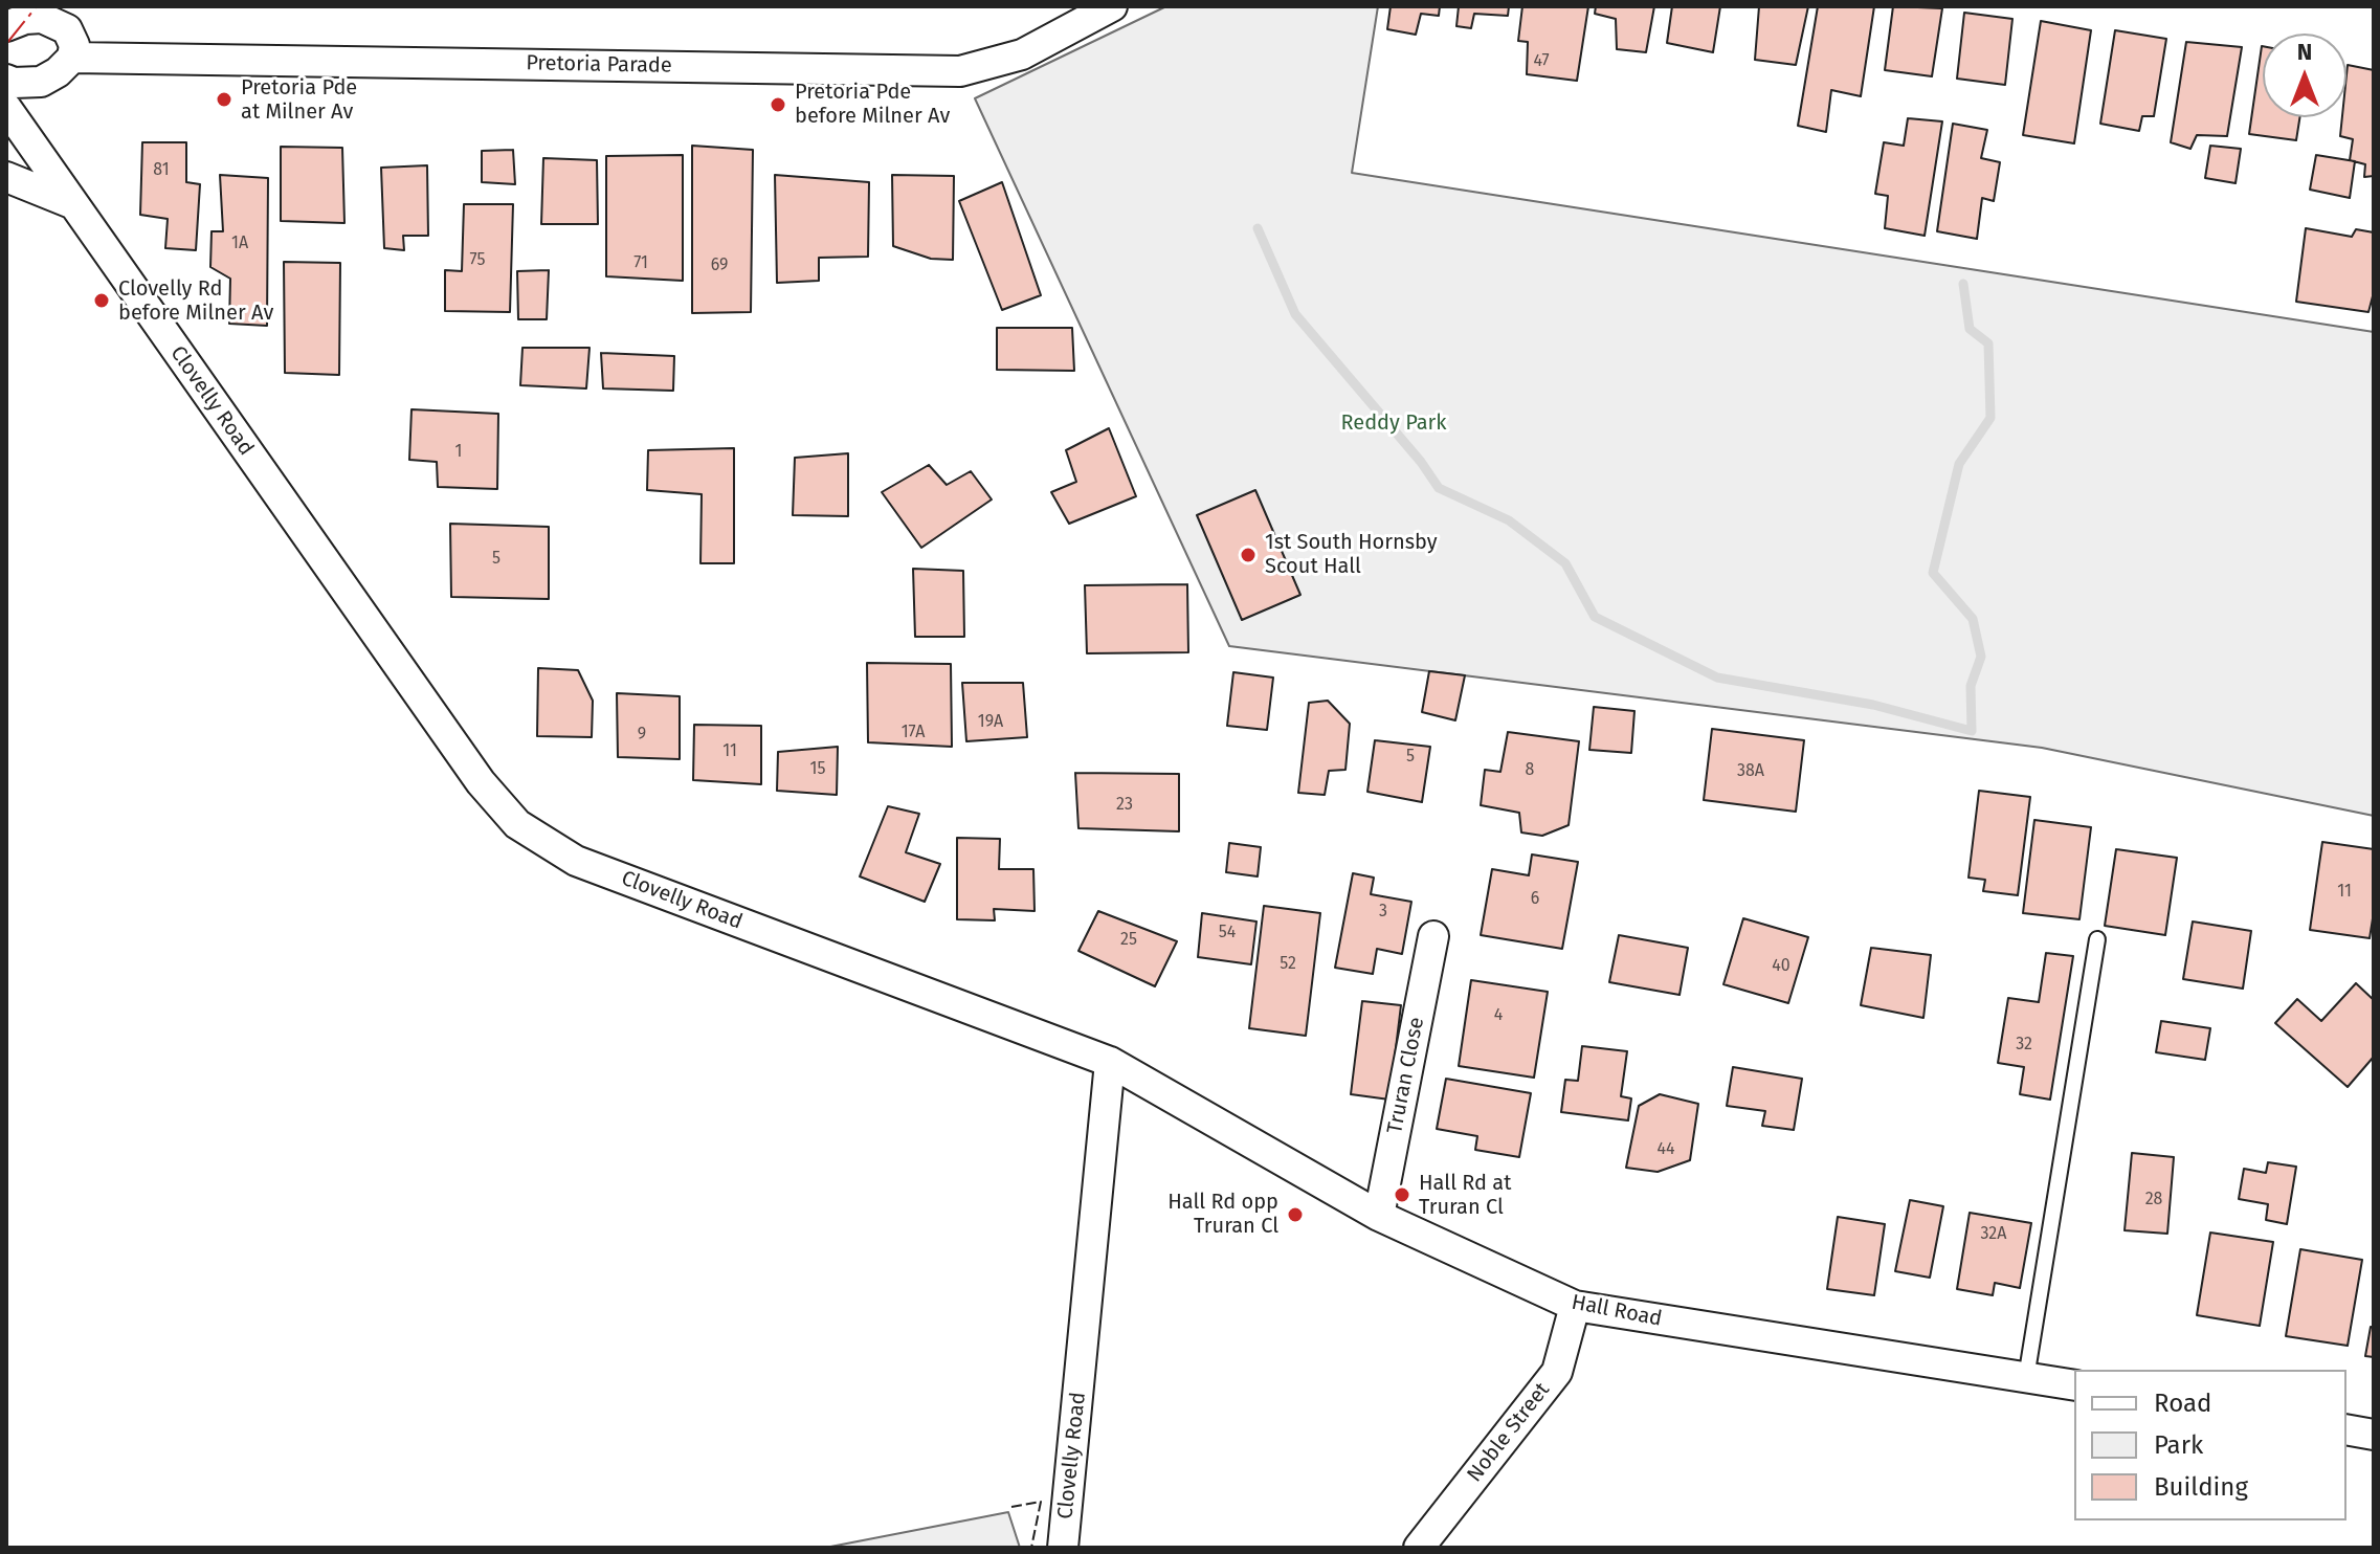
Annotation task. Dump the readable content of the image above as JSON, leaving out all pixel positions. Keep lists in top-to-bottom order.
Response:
{
  "streets": {
    "street": [
      "Pretoria Parade",
      "Clovelly Road",
      "Truran Close",
      "Hall Road",
      "Noble Street"
    ]
  },
  "crossings": [
    ["Clovelly Road", "Hall Road"],
    ["Truran Close", "Hall Road"],
    ["Hall Road", "Noble Street"]
  ],
  "parks": ["Reddy Park"],
  "places": [
    "Pretoria Pde at Milner Av",
    "Pretoria Pde before Milner Av",
    "Clovelly Rd before Milner Av",
    "1st South Hornsby Scout Hall",
    "Hall Rd at Truran Cl",
    "Hall Rd opp Truran Cl"
  ],
  "house_numbers": [
    "47",
    "81",
    "1A",
    "75",
    "71",
    "69",
    "1",
    "5",
    "19A",
    "17A",
    "9",
    "11",
    "5",
    "15",
    "8",
    "38A",
    "23",
    "11",
    "6",
    "3",
    "54",
    "25",
    "52",
    "40",
    "4",
    "32",
    "44",
    "28",
    "32A"
  ],
  "legend": ["Road", "Park", "Building"],
  "north": "top"
}
